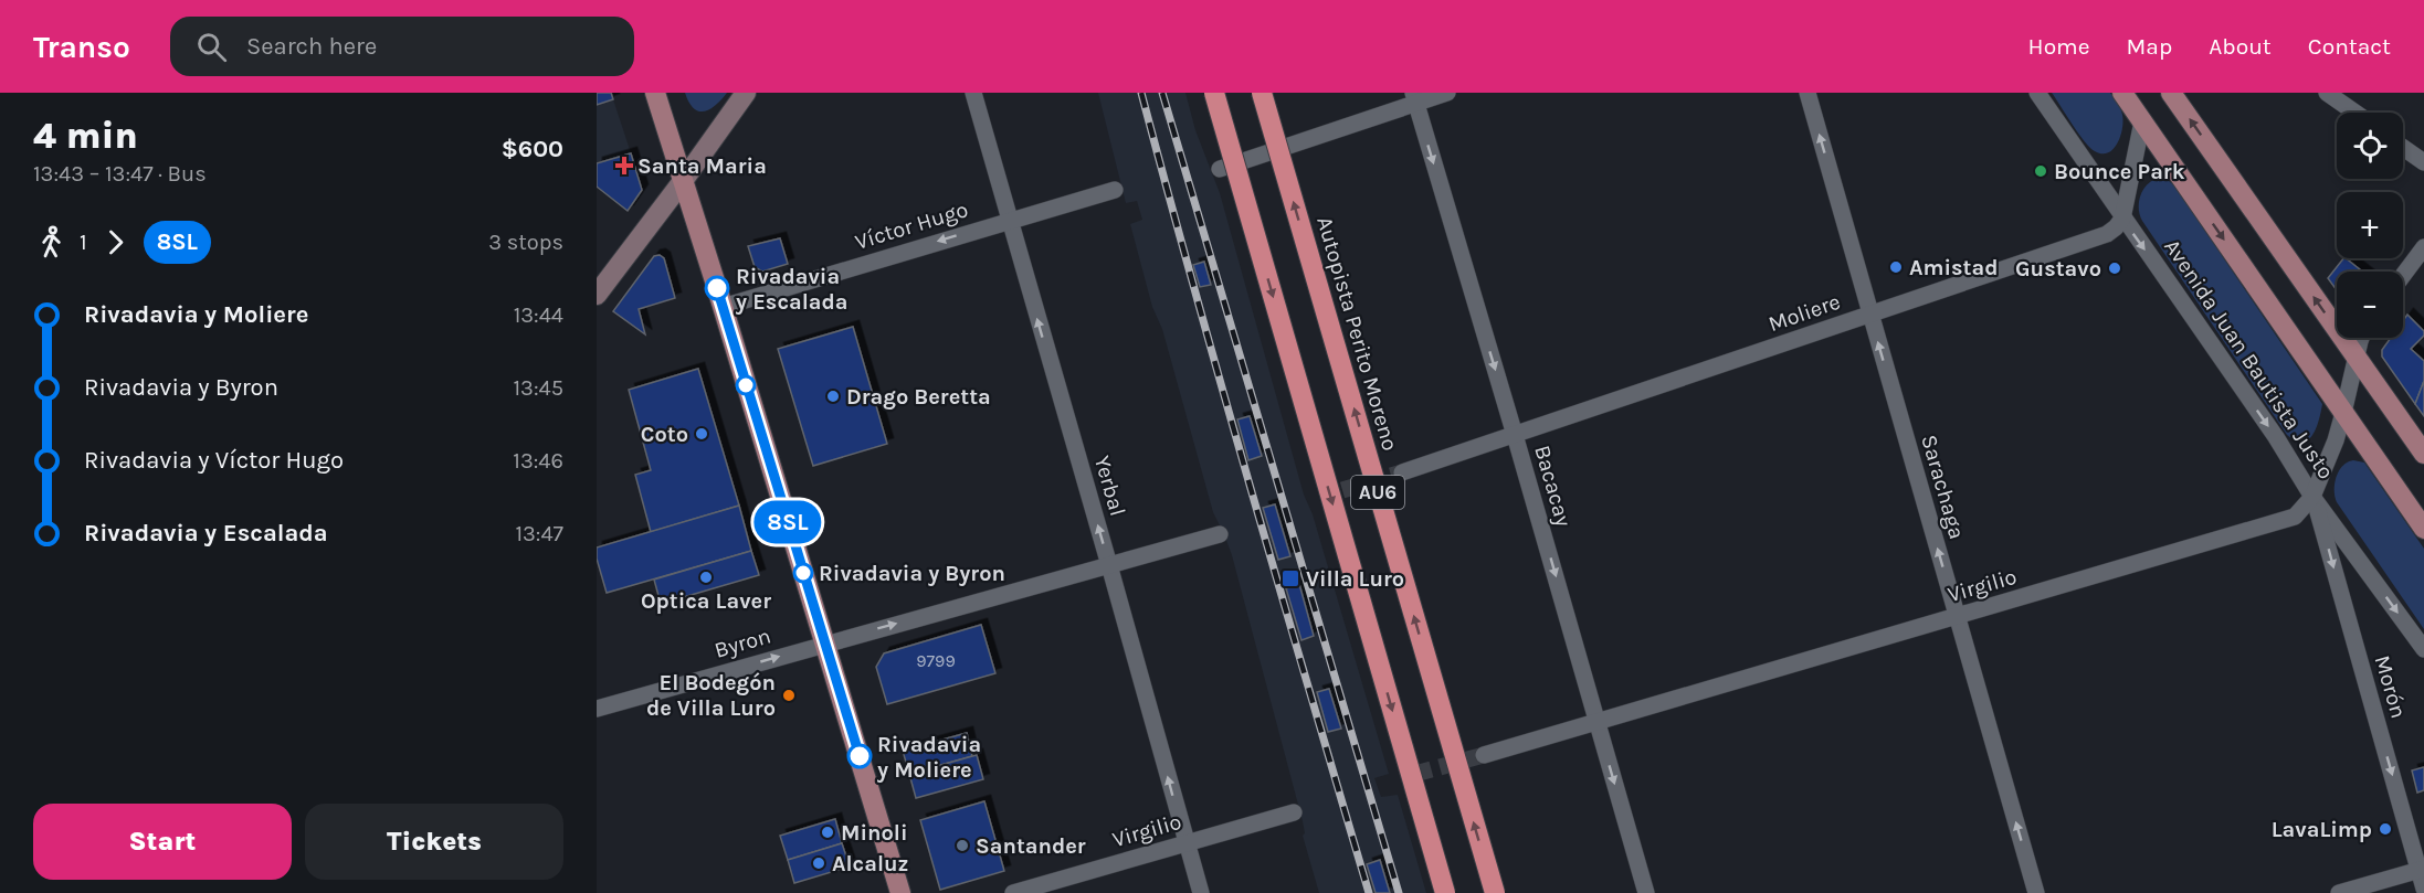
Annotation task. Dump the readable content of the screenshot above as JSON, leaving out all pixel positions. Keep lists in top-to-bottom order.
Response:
{
  "streets": {
    "highway": ["Autopista Perito Moreno", "AU6"],
    "main road": ["Avenida Juan Bautista Justo"],
    "street": [
      "Víctor Hugo",
      "Moliere",
      "Yerbal",
      "Bacacay",
      "Sarachaga",
      "Virgilio",
      "Byron",
      "Morón"
    ]
  },
  "crossings": [
    ["Víctor Hugo", "Yerbal"],
    ["Moliere", "Avenida Juan Bautista Justo"],
    ["Moliere", "Bacacay"],
    ["Moliere", "Sarachaga"],
    ["Avenida Juan Bautista Justo", "Virgilio"],
    ["Avenida Juan Bautista Justo", "Morón"],
    ["Yerbal", "Virgilio"],
    ["Bacacay", "Virgilio"],
    ["Sarachaga", "Virgilio"],
    ["Virgilio", "Morón"]
  ],
  "one_way": [
    "Víctor Hugo",
    "Avenida Juan Bautista Justo",
    "Yerbal",
    "Bacacay",
    "Sarachaga",
    "Byron",
    "Morón"
  ],
  "places": {
    "health": ["Santa Maria"],
    "other": [
      "Bounce Park",
      "Amistad",
      "Gustavo",
      "Rivadavia y Escalada",
      "Drago Beretta",
      "Coto",
      "Rivadavia y Byron",
      "Optica Laver",
      "El Bodegón de Villa Luro",
      "Rivadavia y Moliere",
      "LavaLimp",
      "Minoli",
      "Santander",
      "Alcaluz"
    ],
    "transit": ["Villa Luro"]
  },
  "lines": ["bus line 8SL"],
  "house_numbers": ["9799"],
  "page": {
    "header": "Transo",
    "search": "Search here",
    "nav": [
      "Home",
      "Map",
      "About",
      "Contact"
    ],
    "heading": ["4 min", "13:43 – 13:47 · Bus", "$600"],
    "on_map": "8SL",
    "map_buttons": ["+", "−"],
    "legs": ["1", "8SL", "3 stops"],
    "list": [
      {
        "name": "Rivadavia y Moliere",
        "value": "13:44"
      },
      {
        "name": "Rivadavia y Byron",
        "value": "13:45"
      },
      {
        "name": "Rivadavia y Víctor Hugo",
        "value": "13:46"
      },
      {
        "name": "Rivadavia y Escalada",
        "value": "13:47"
      }
    ],
    "buttons": ["Start", "Tickets"]
  }
}
